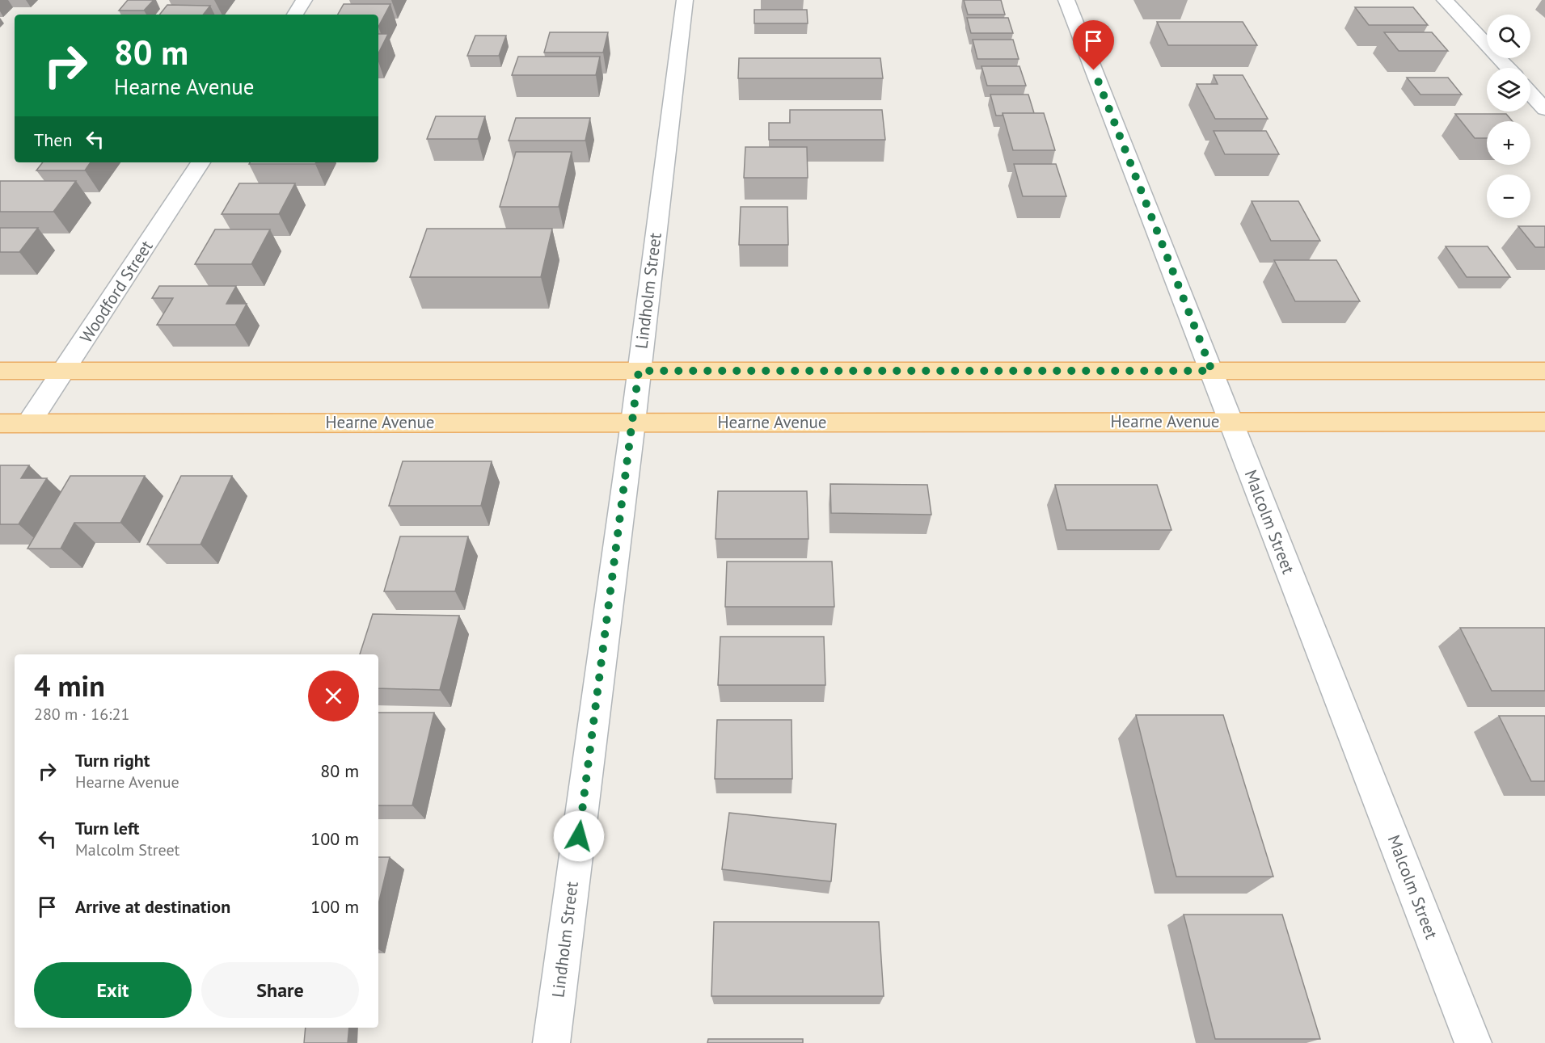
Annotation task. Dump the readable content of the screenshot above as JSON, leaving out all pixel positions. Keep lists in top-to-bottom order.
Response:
{
  "streets": {
    "main road": ["Hearne Avenue"],
    "street": ["Lindholm Street", "Woodford Street", "Malcolm Street"]
  },
  "crossings": [
    ["Lindholm Street", "Hearne Avenue"],
    ["Woodford Street", "Hearne Avenue"],
    ["Hearne Avenue", "Malcolm Street"]
  ],
  "page": {
    "map_buttons": ["+", "−"],
    "turn": ["80 m", "Hearne Avenue"],
    "then": "Then",
    "heading": ["4 min", "280 m · 16:21"],
    "list": [
      {
        "name": "Turn right",
        "note": "Hearne Avenue",
        "value": "80 m"
      },
      {
        "name": "Turn left",
        "note": "Malcolm Street",
        "value": "100 m"
      },
      {
        "name": "Arrive at destination",
        "value": "100 m"
      }
    ],
    "buttons": ["Exit", "Share"]
  }
}
